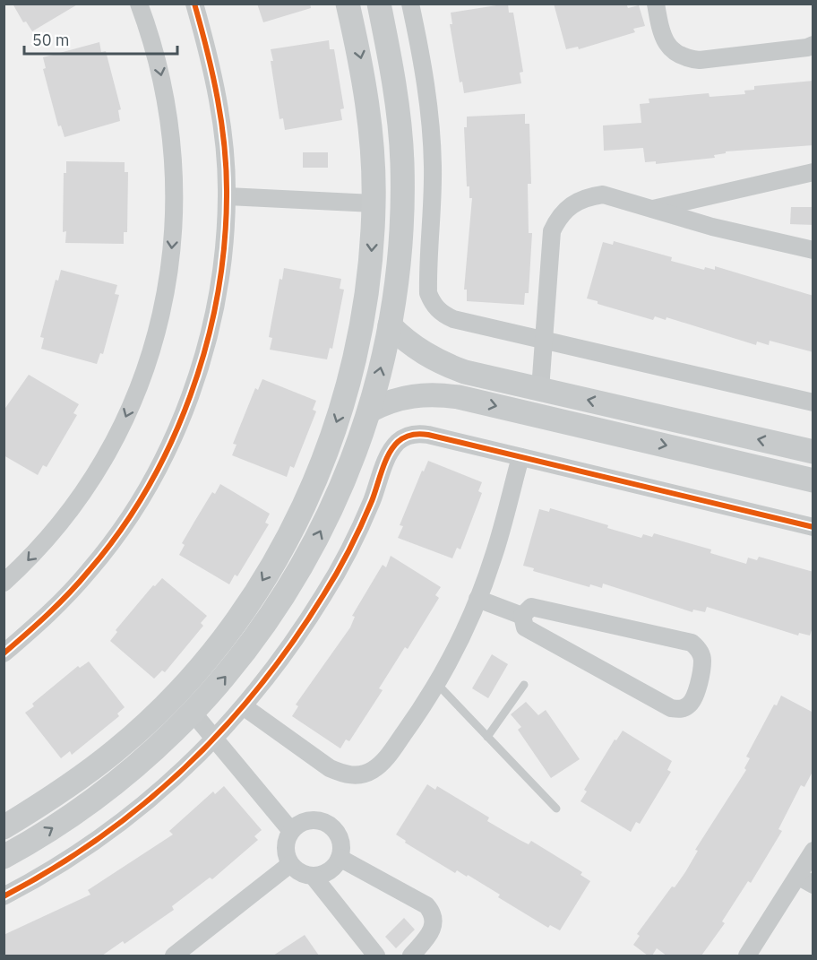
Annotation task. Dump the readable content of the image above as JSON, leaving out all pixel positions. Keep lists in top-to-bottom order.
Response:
{
  "scale_bar": "50 m"
}
